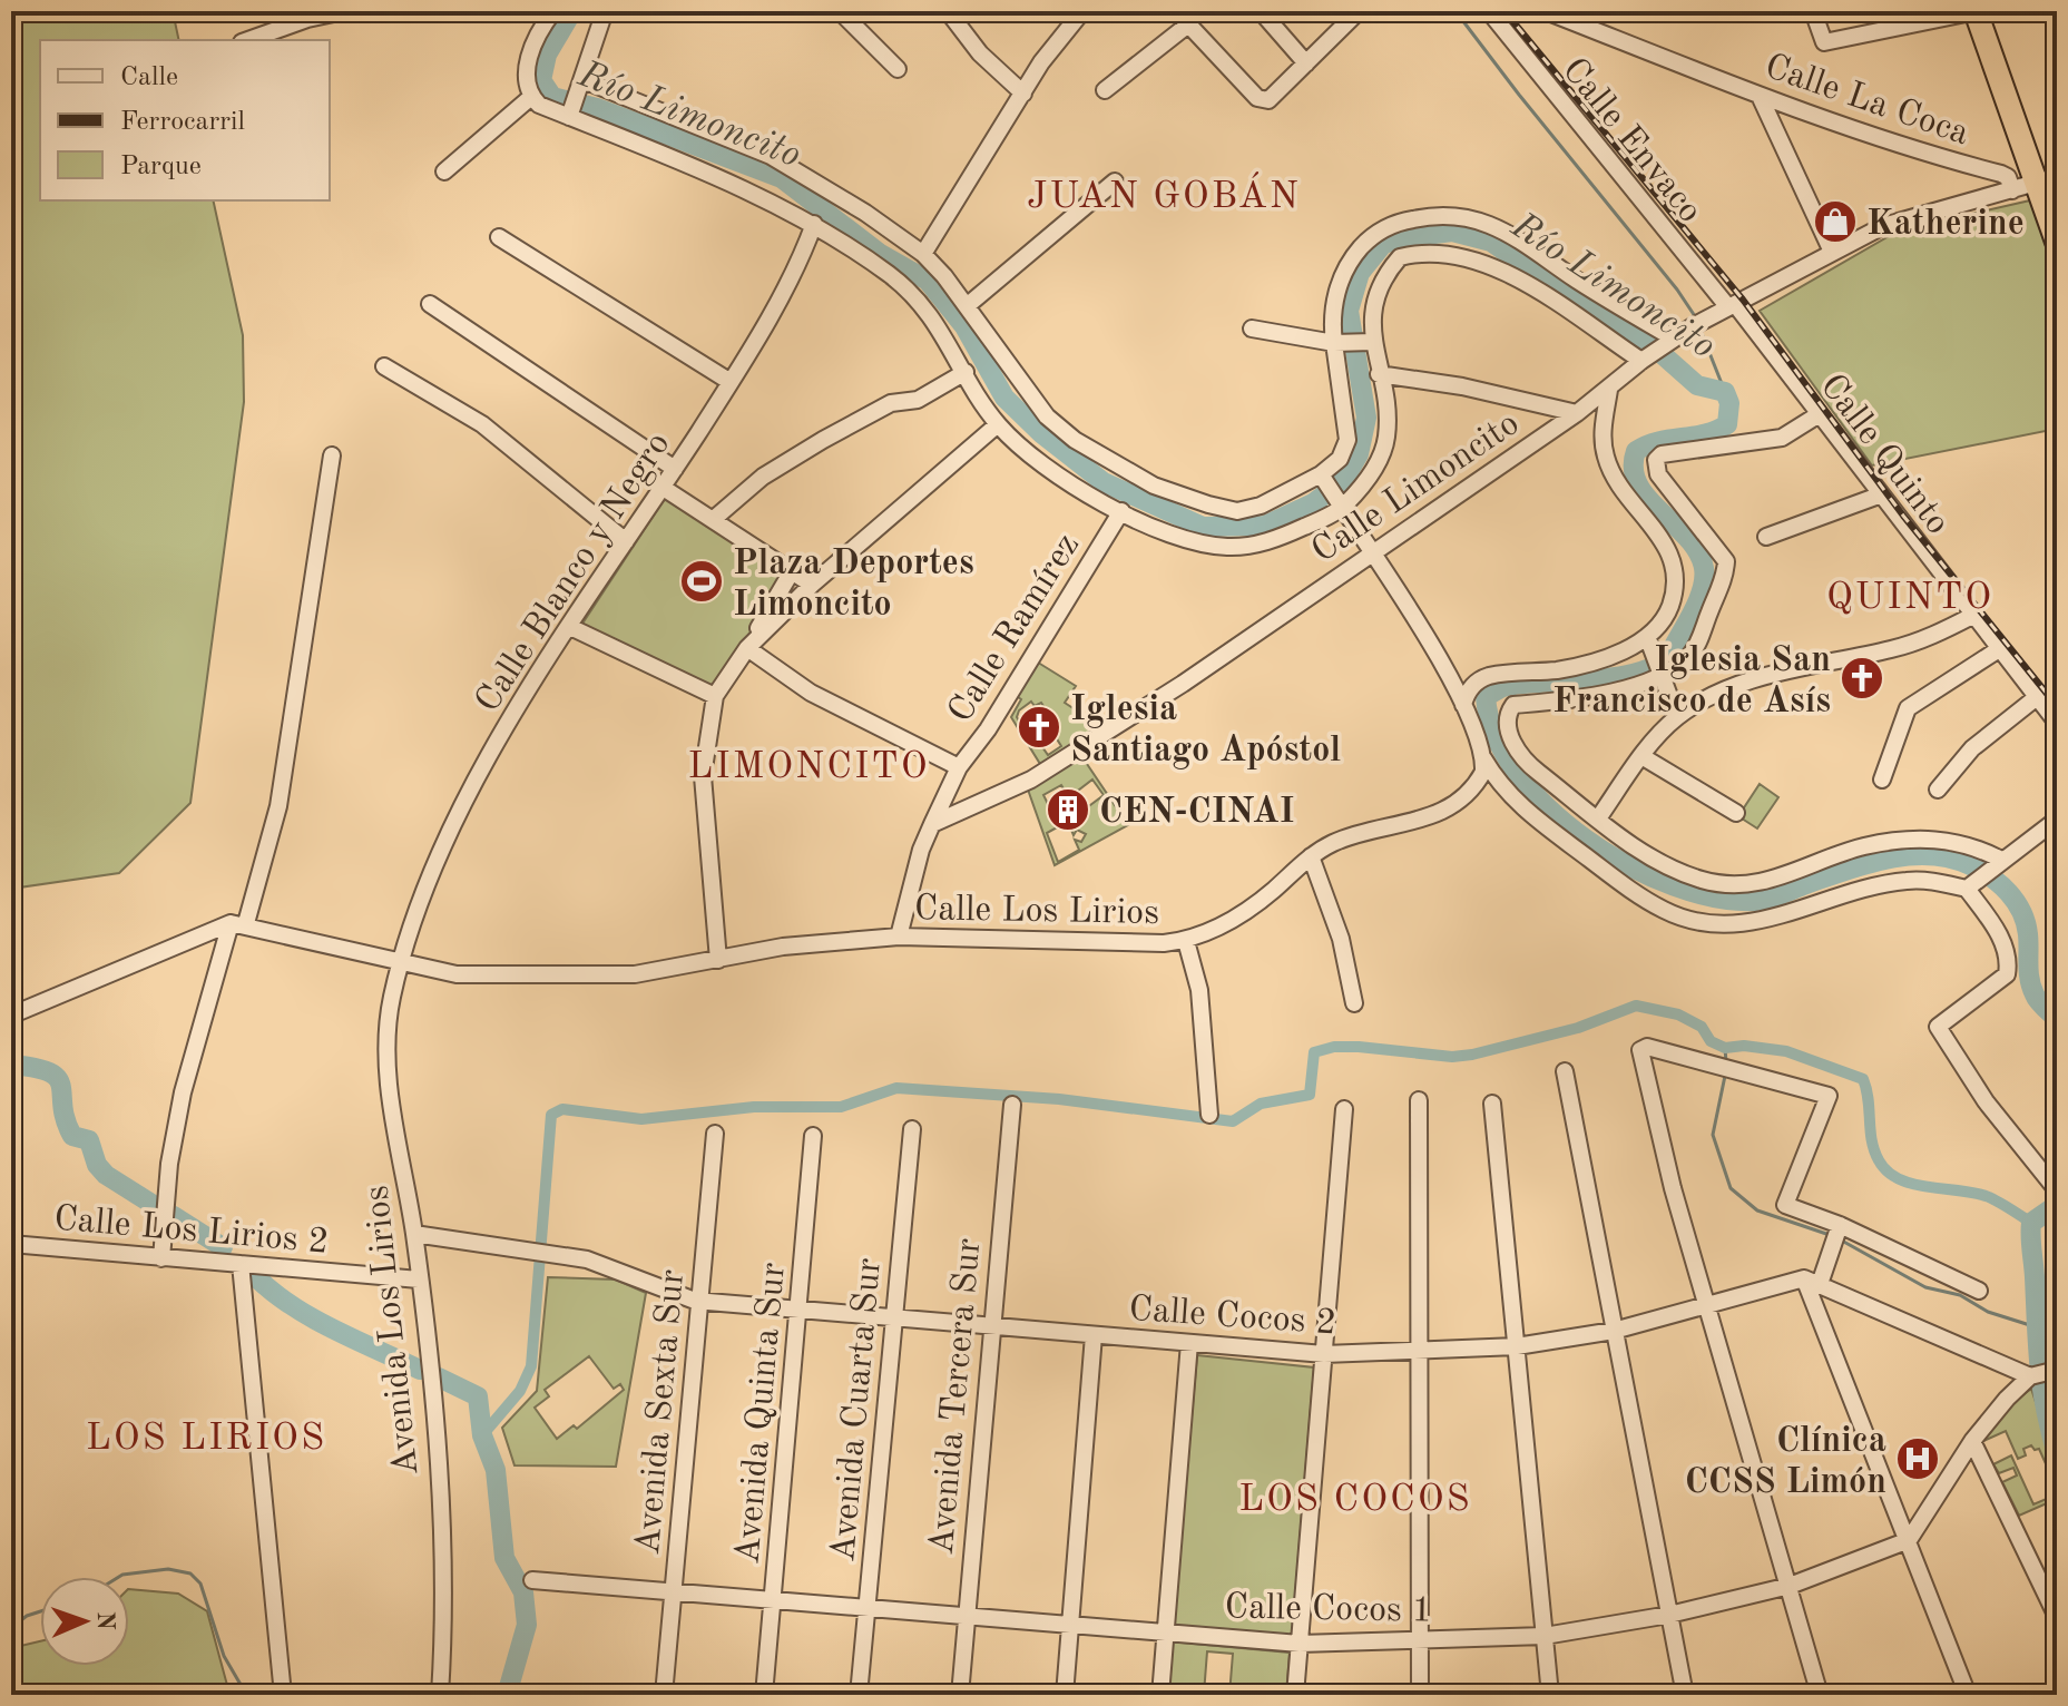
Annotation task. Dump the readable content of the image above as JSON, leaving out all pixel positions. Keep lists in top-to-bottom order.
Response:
{
  "streets": {
    "street": [
      "Calle La Coca",
      "Calle Envaco",
      "Calle Quinto",
      "Calle Limoncito",
      "Calle Blanco y Negro",
      "Calle Ramírez",
      "Calle Los Lirios",
      "Calle Los Lirios 2",
      "Calle Cocos 2",
      "Avenida Los Lirios",
      "Avenida Tercera Sur",
      "Avenida Cuarta Sur",
      "Avenida Sexta Sur",
      "Avenida Quinta Sur",
      "Calle Cocos 1"
    ]
  },
  "crossings": [
    ["Calle La Coca", "Calle Limoncito"],
    ["Calle Envaco", "Calle Quinto"],
    ["Calle Envaco", "Calle Limoncito"],
    ["Calle Quinto", "Calle Limoncito"],
    ["Calle Limoncito", "Calle Ramírez"],
    ["Calle Blanco y Negro", "Calle Los Lirios"],
    ["Calle Blanco y Negro", "Avenida Los Lirios"],
    ["Calle Los Lirios", "Avenida Los Lirios"],
    ["Calle Los Lirios 2", "Avenida Los Lirios"],
    ["Calle Cocos 2", "Avenida Los Lirios"],
    ["Calle Cocos 2", "Avenida Tercera Sur"],
    ["Calle Cocos 2", "Avenida Cuarta Sur"],
    ["Calle Cocos 2", "Avenida Sexta Sur"],
    ["Calle Cocos 2", "Avenida Quinta Sur"],
    ["Avenida Tercera Sur", "Calle Cocos 1"],
    ["Avenida Cuarta Sur", "Calle Cocos 1"],
    ["Avenida Sexta Sur", "Calle Cocos 1"],
    ["Avenida Quinta Sur", "Calle Cocos 1"]
  ],
  "districts": [
    "JUAN GOBÁN",
    "QUINTO",
    "LIMONCITO",
    "LOS LIRIOS",
    "LOS COCOS"
  ],
  "water": ["Río Limoncito"],
  "places": {
    "shop": ["Katherine"],
    "sports": ["Plaza Deportes Limoncito"],
    "church": ["Iglesia San Francisco de Asís", "Iglesia Santiago Apóstol"],
    "building": ["CEN-CINAI"],
    "hospital": ["Clínica CCSS Limón"]
  },
  "legend": ["Calle", "Ferrocarril", "Parque"],
  "north": "right"
}
